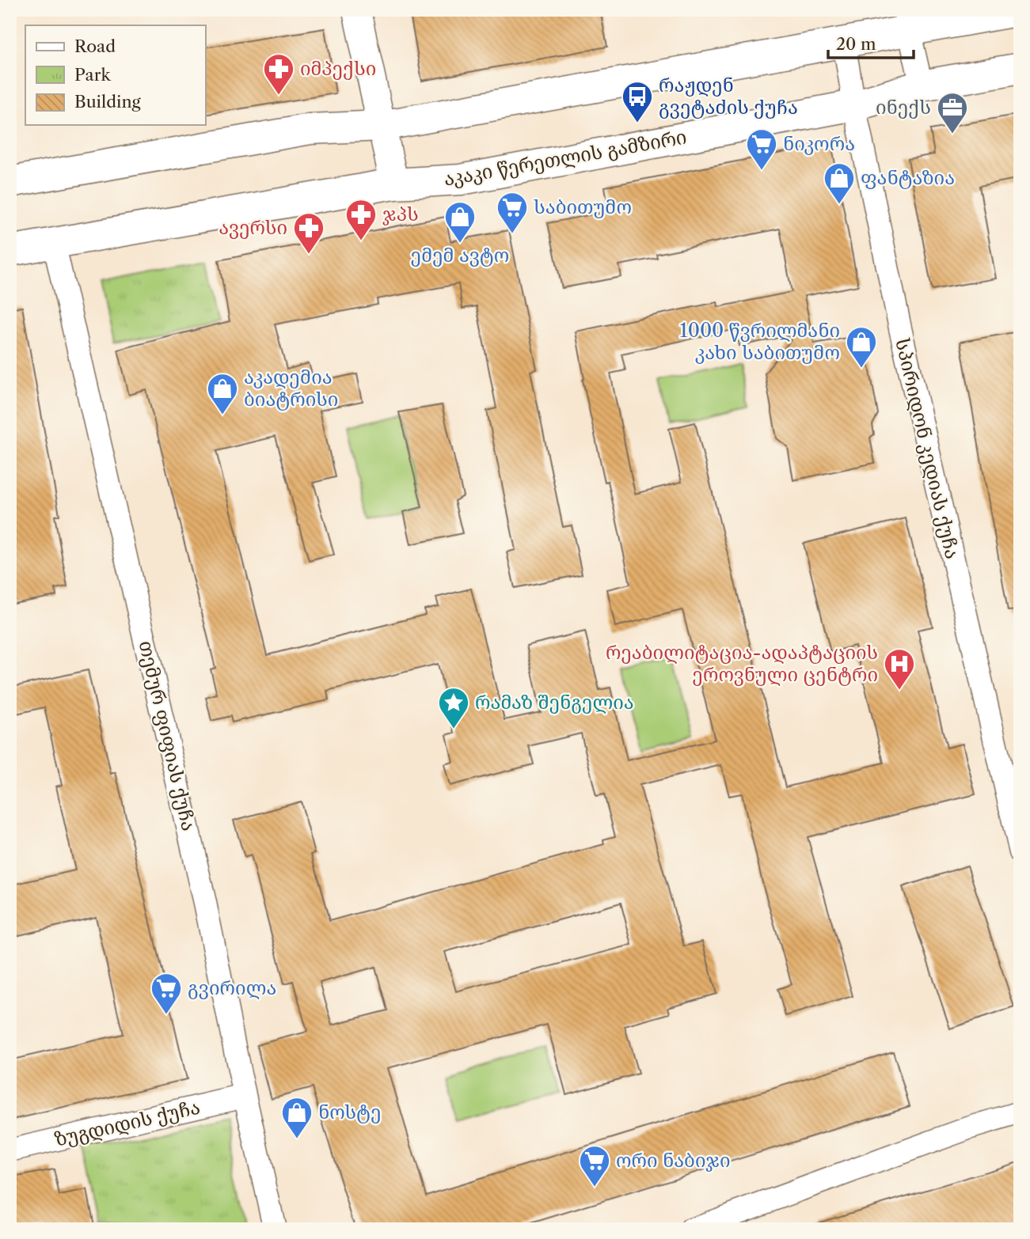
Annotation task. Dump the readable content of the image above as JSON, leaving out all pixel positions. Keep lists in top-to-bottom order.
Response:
{
  "streets": {
    "main road": ["აკაკი წერეთლის გამზირი"],
    "street": ["სპირიდონ კედიას ქუჩა", "თემურ ფიფიას ქუჩა", "ზუგდიდის ქუჩა"]
  },
  "crossings": [
    ["აკაკი წერეთლის გამზირი", "სპირიდონ კედიას ქუჩა"],
    ["აკაკი წერეთლის გამზირი", "თემურ ფიფიას ქუჩა"],
    ["თემურ ფიფიას ქუჩა", "ზუგდიდის ქუჩა"]
  ],
  "places": {
    "pharmacy": ["იმპექსი", "ჯპს", "ავერსი"],
    "bus stop": ["რაჟდენ გვეტაძის ქუჩა"],
    "office": ["ინექს"],
    "supermarket": [
      "ნიკორა",
      "საბითუმო",
      "გვირილა",
      "ორი ნაბიჯი"
    ],
    "shop": [
      "ფანტაზია",
      "ემემ ავტო",
      "1000 წვრილმანი კახი საბითუმო",
      "აკადემია ბიატრისი",
      "ნოსტე"
    ],
    "hospital": ["რეაბილიტაცია-ადაპტაციის ეროვნული ცენტრი"],
    "place": ["რამაზ შენგელია"]
  },
  "legend": ["Road", "Park", "Building"],
  "scale_bar": "20 m"
}
